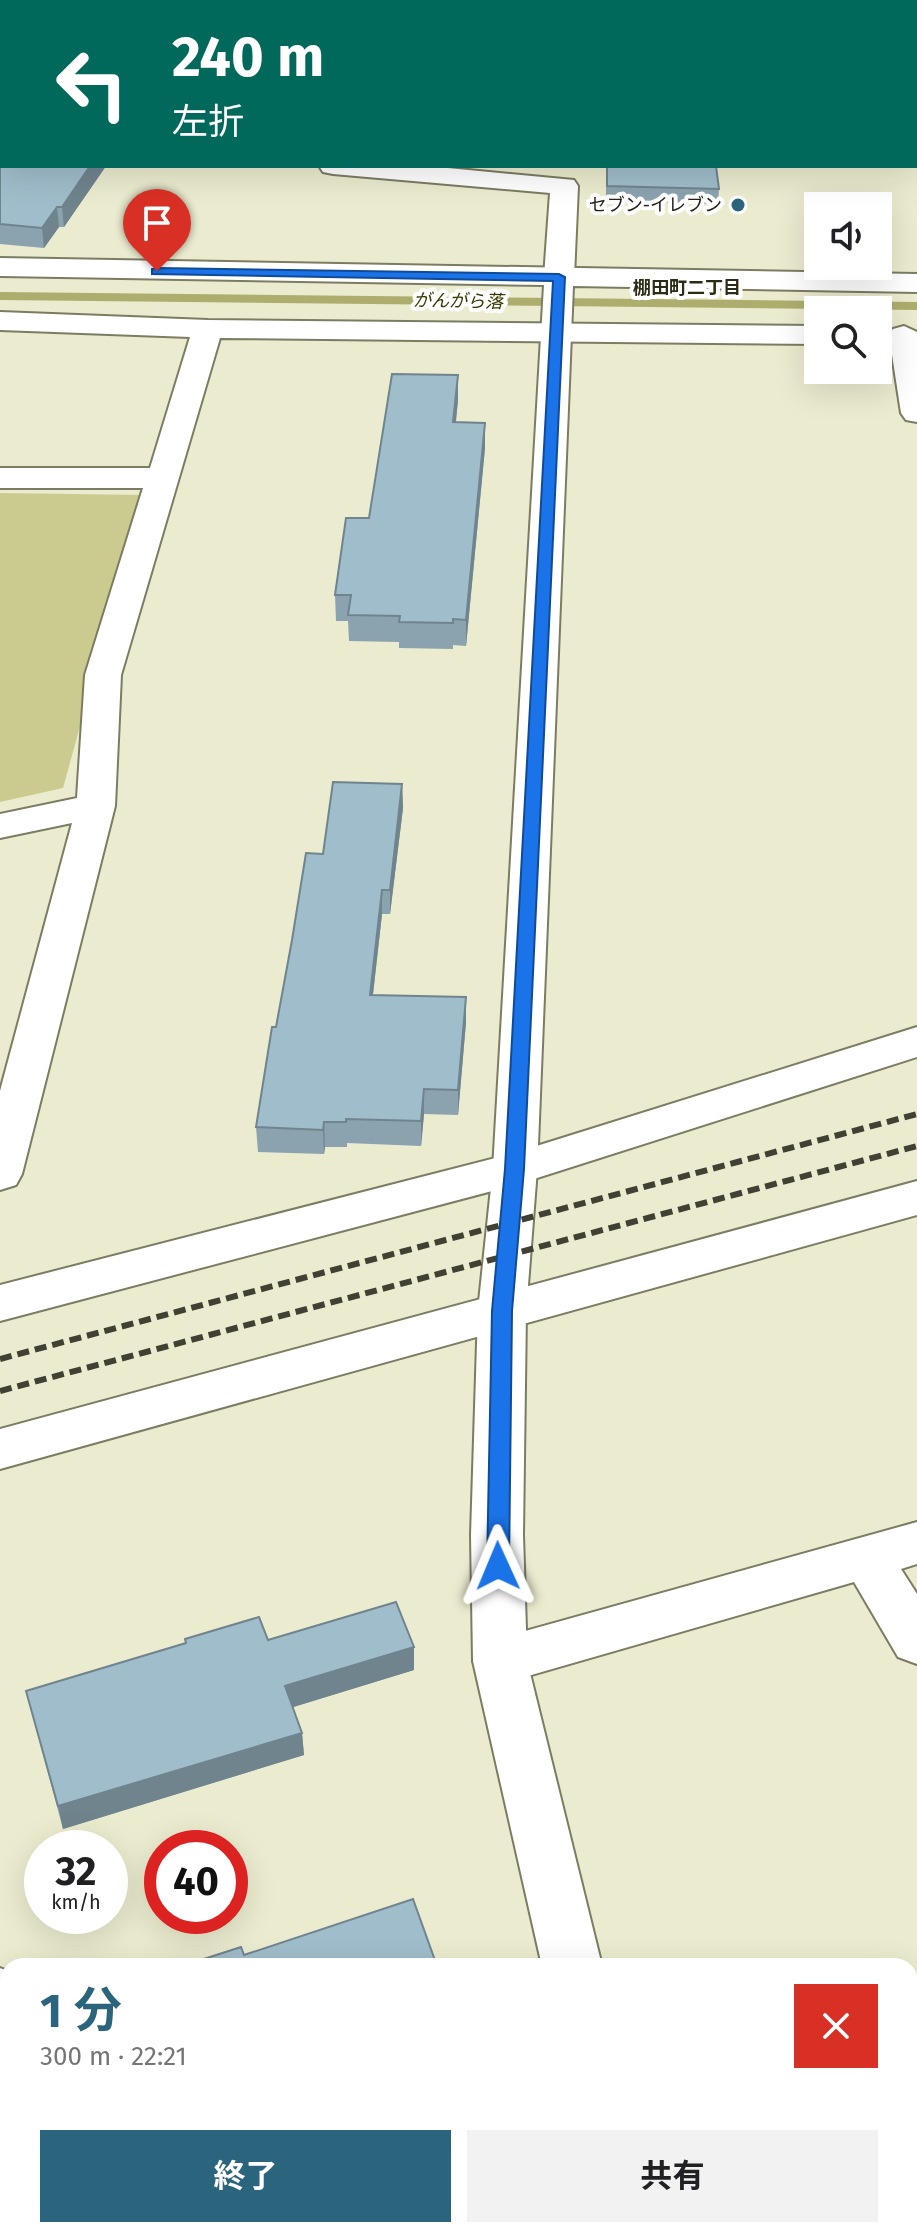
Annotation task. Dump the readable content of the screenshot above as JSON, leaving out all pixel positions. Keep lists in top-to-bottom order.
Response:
{
  "districts": ["棚田町二丁目"],
  "water": ["がんがら落"],
  "places": ["セブン-イレブン"],
  "page": {
    "turn": ["240 m", "左折"],
    "speed": "32 km/h",
    "limit": "40",
    "heading": ["1 分", "300 m · 22:21"],
    "buttons": ["終了", "共有"]
  }
}
